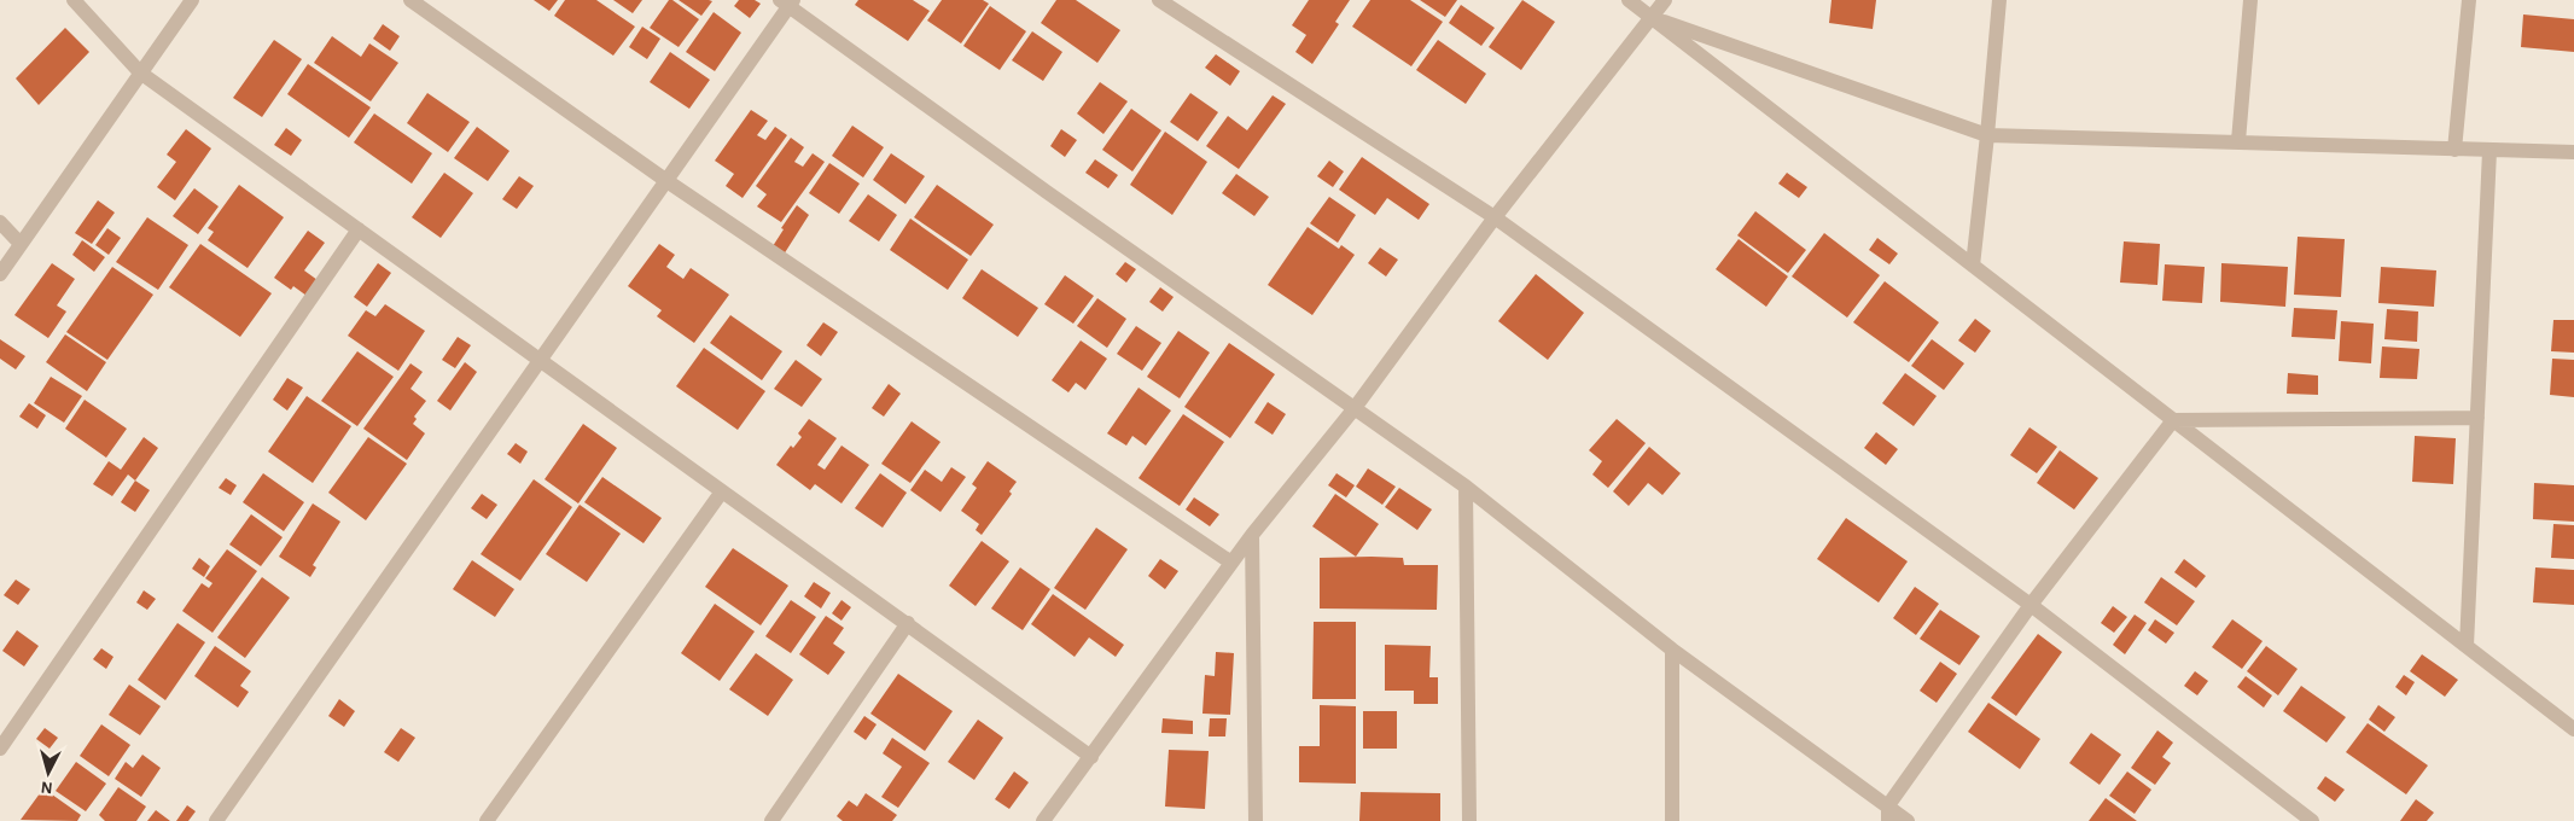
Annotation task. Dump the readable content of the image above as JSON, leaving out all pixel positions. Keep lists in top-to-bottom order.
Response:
{
  "north": "bottom"
}
